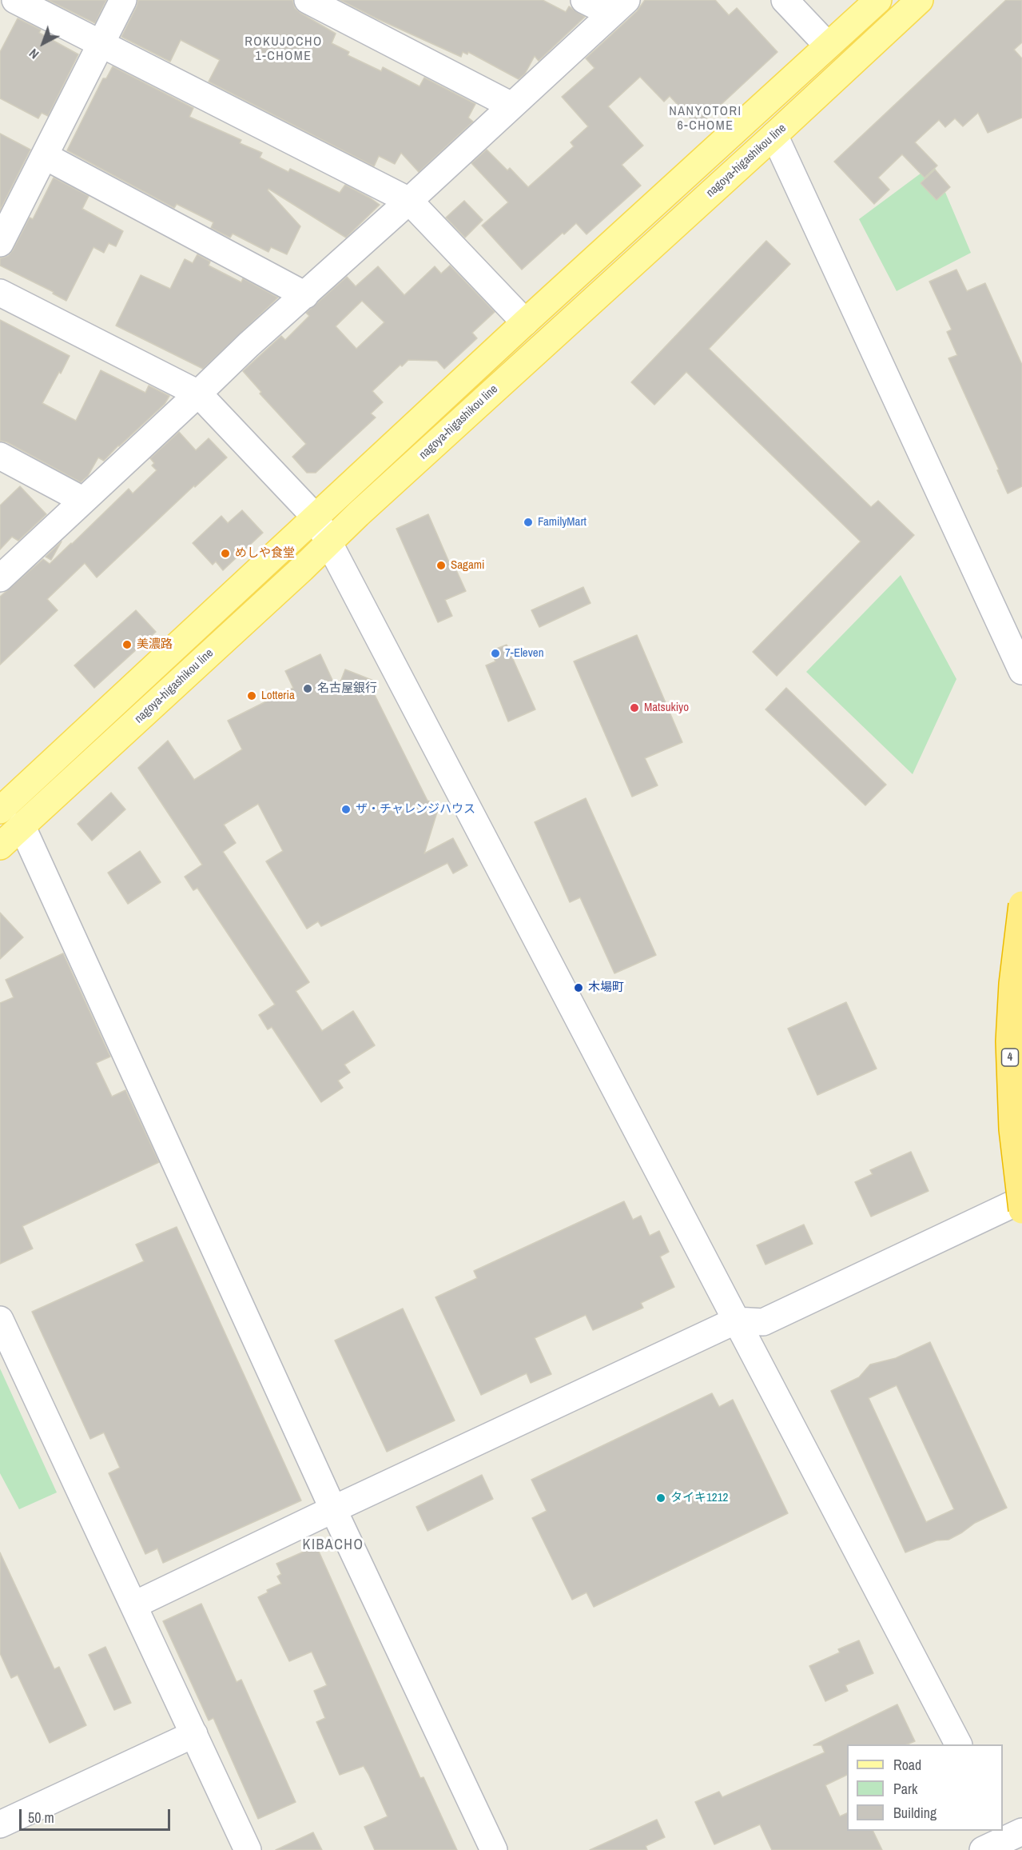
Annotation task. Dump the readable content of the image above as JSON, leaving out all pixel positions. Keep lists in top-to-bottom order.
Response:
{
  "streets": {
    "highway": ["4"],
    "main road": ["nagoya-higashikou line"]
  },
  "districts": ["ROKUJOCHO 1-CHOME", "NANYOTORI 6-CHOME", "KIBACHO"],
  "places": [
    "FamilyMart",
    "めしや食堂",
    "Sagami",
    "美濃路",
    "7-Eleven",
    "名古屋銀行",
    "Lotteria",
    "Matsukiyo",
    "ザ・チャレンジハウス",
    "木場町",
    "タイキ1212"
  ],
  "legend": ["Road", "Park", "Building"],
  "scale_bar": "50 m",
  "north": "bottom left"
}
